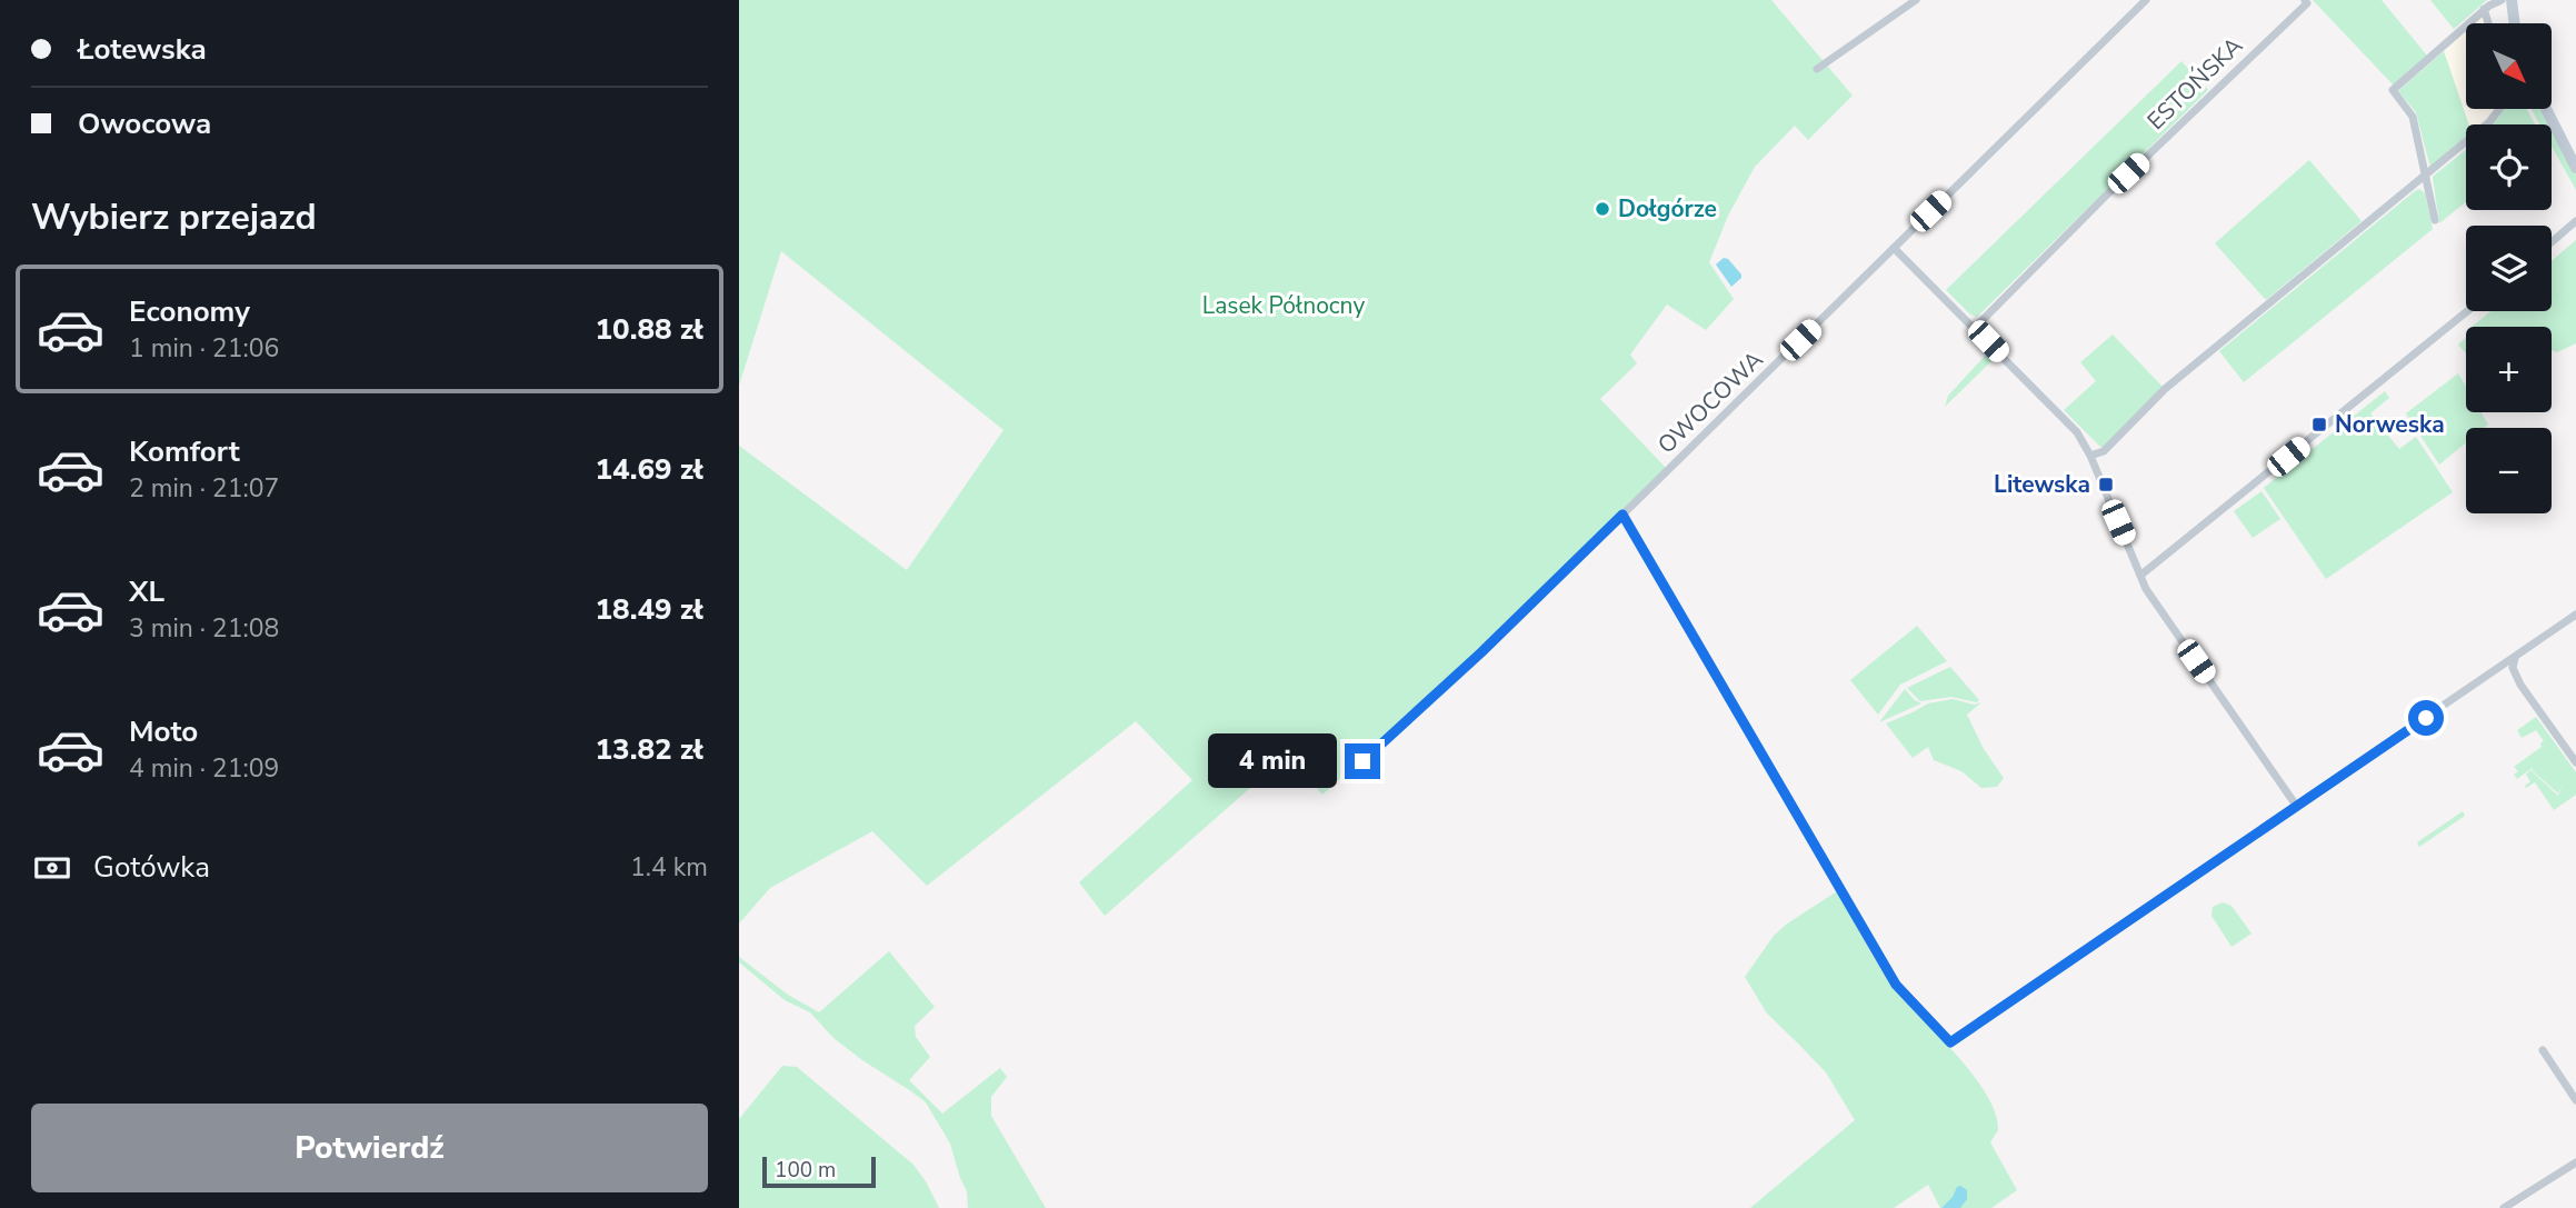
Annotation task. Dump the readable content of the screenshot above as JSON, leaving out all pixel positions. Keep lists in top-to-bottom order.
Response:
{
  "streets": {
    "street": ["ESTOŃSKA", "OWOCOWA"]
  },
  "parks": ["Lasek Północny"],
  "places": {
    "other": ["Dołgórze"],
    "transit": ["Norweska", "Litewska"]
  },
  "scale_bar": "100 m",
  "north": "bottom right",
  "page": {
    "banner": ["Łotewska", "Owocowa"],
    "map_buttons": ["+", "−"],
    "heading": "Wybierz przejazd",
    "list": [
      {
        "name": "Economy",
        "note": "1 min · 21:06",
        "value": "10.88 zł"
      },
      {
        "name": "Komfort",
        "note": "2 min · 21:07",
        "value": "14.69 zł"
      },
      {
        "name": "XL",
        "note": "3 min · 21:08",
        "value": "18.49 zł"
      },
      {
        "name": "Moto",
        "note": "4 min · 21:09",
        "value": "13.82 zł"
      }
    ],
    "bubble": "4 min",
    "pay": ["Gotówka", "1.4 km"],
    "buttons": "Potwierdź",
    "scale": "100 m"
  }
}
